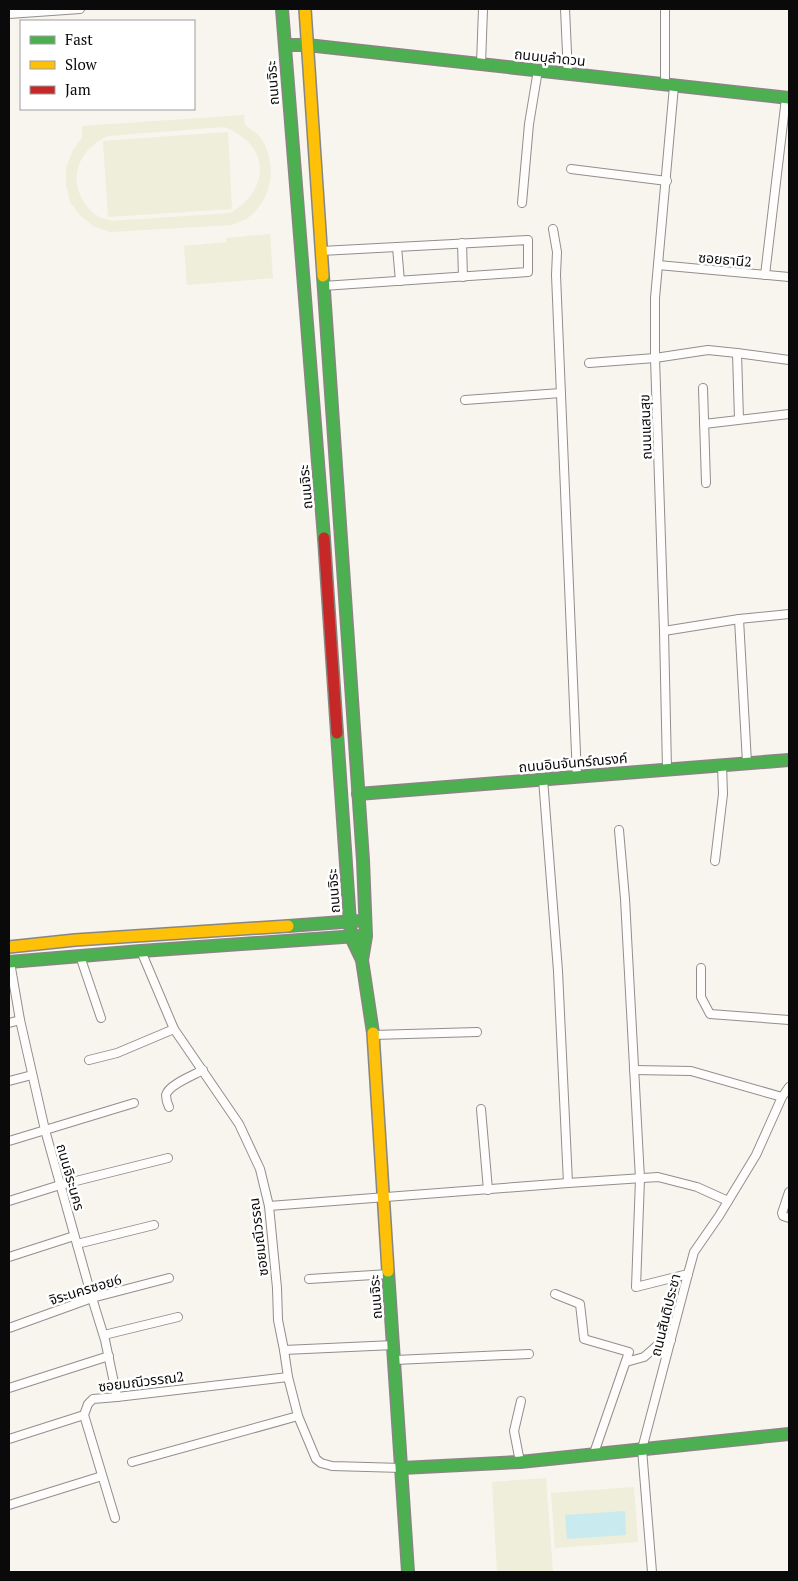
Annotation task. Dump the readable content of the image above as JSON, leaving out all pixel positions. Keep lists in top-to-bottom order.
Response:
{
  "streets": {
    "main road": ["ถนนบุลำดวน", "ถนนจิระ", "ถนนอินจันทร์ณรงค์"],
    "street": [
      "ซอยธานี2",
      "ถนนแสนสุข",
      "ถนนจิระนคร",
      "ซอยมณีวรรณ",
      "จิระนครซอย6",
      "ถนนสันติประชา",
      "ซอยมณีวรรณ2"
    ]
  },
  "crossings": [
    ["ถนนบุลำดวน", "ถนนจิระ"],
    ["ถนนบุลำดวน", "ถนนแสนสุข"],
    ["ถนนจิระ", "ถนนอินจันทร์ณรงค์"],
    ["ถนนจิระ", "ซอยมณีวรรณ"],
    ["ซอยธานี2", "ถนนแสนสุข"],
    ["ถนนแสนสุข", "ถนนอินจันทร์ณรงค์"],
    ["ถนนจิระนคร", "จิระนครซอย6"],
    ["ถนนจิระนคร", "ซอยมณีวรรณ2"],
    ["ซอยมณีวรรณ", "ซอยมณีวรรณ2"]
  ],
  "legend": ["Fast", "Slow", "Jam"]
}
